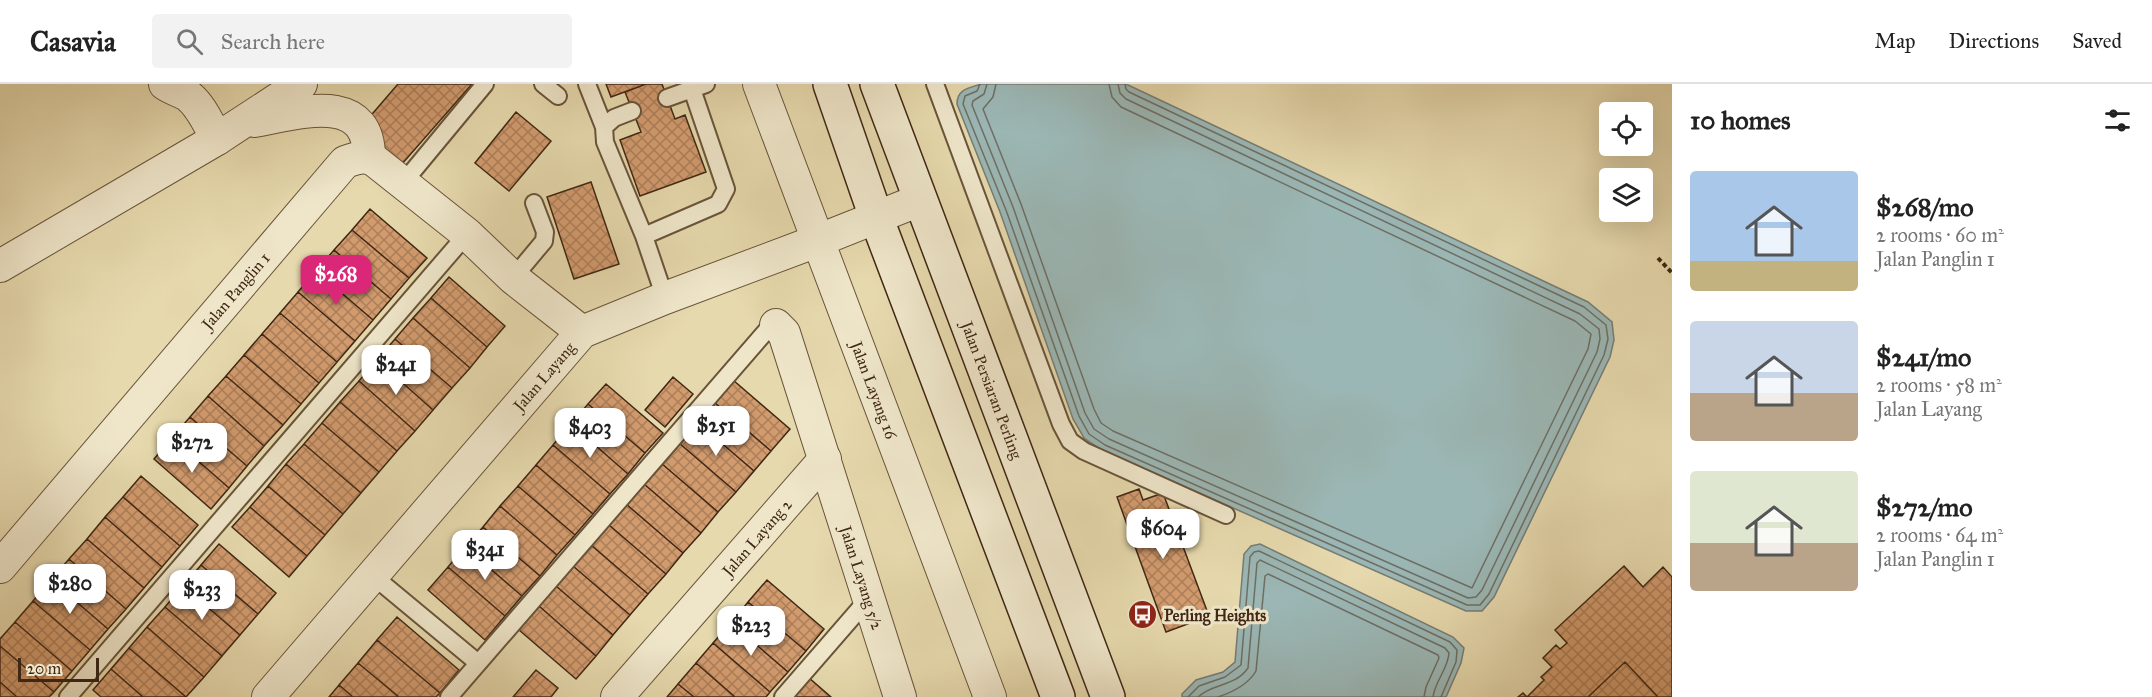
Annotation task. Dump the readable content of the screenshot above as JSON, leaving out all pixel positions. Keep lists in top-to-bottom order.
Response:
{
  "streets": {
    "main road": ["Jalan Persiaran Perling"],
    "street": [
      "Jalan Panglin 1",
      "Jalan Layang",
      "Jalan Layang 16",
      "Jalan Layang 2",
      "Jalan Layang 5/2"
    ]
  },
  "crossings": [
    ["Jalan Layang", "Jalan Layang 16"],
    ["Jalan Layang", "Jalan Persiaran Perling"],
    ["Jalan Layang 2", "Jalan Layang 5/2"]
  ],
  "places": {
    "bus stop": ["Perling Heights"]
  },
  "scale_bar": "20 m",
  "page": {
    "header": "Casavia",
    "search": "Search here",
    "nav": ["Map", "Directions", "Saved"],
    "heading": "10 homes",
    "list": [
      {
        "name": "$268/mo",
        "note": "2 rooms · 60 m² · Jalan Panglin 1"
      },
      {
        "name": "$241/mo",
        "note": "2 rooms · 58 m² · Jalan Layang"
      },
      {
        "name": "$272/mo",
        "note": "2 rooms · 64 m² · Jalan Panglin 1"
      }
    ],
    "price": [
      "$268",
      "$241",
      "$251",
      "$403",
      "$272",
      "$604",
      "$341",
      "$280",
      "$233",
      "$223"
    ],
    "scale": "20 m"
  }
}
